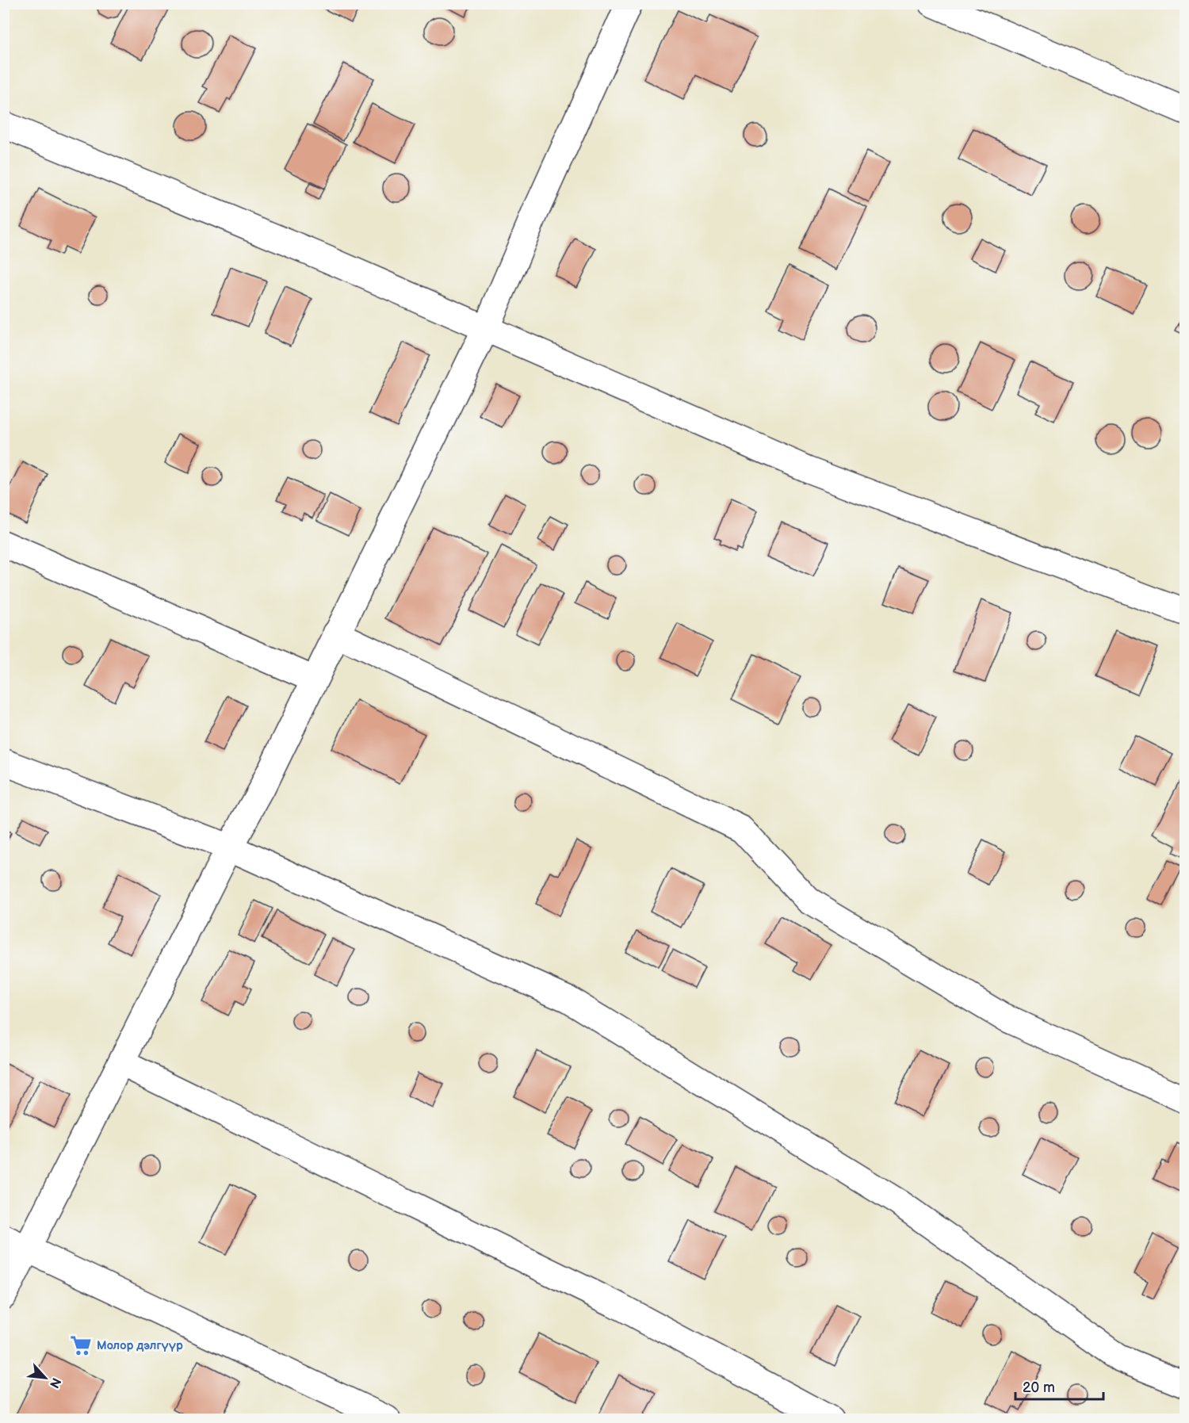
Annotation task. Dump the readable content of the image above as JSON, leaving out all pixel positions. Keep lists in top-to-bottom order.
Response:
{
  "places": {
    "supermarket": ["Молор дэлгүүр"]
  },
  "scale_bar": "20 m",
  "north": "bottom right"
}
